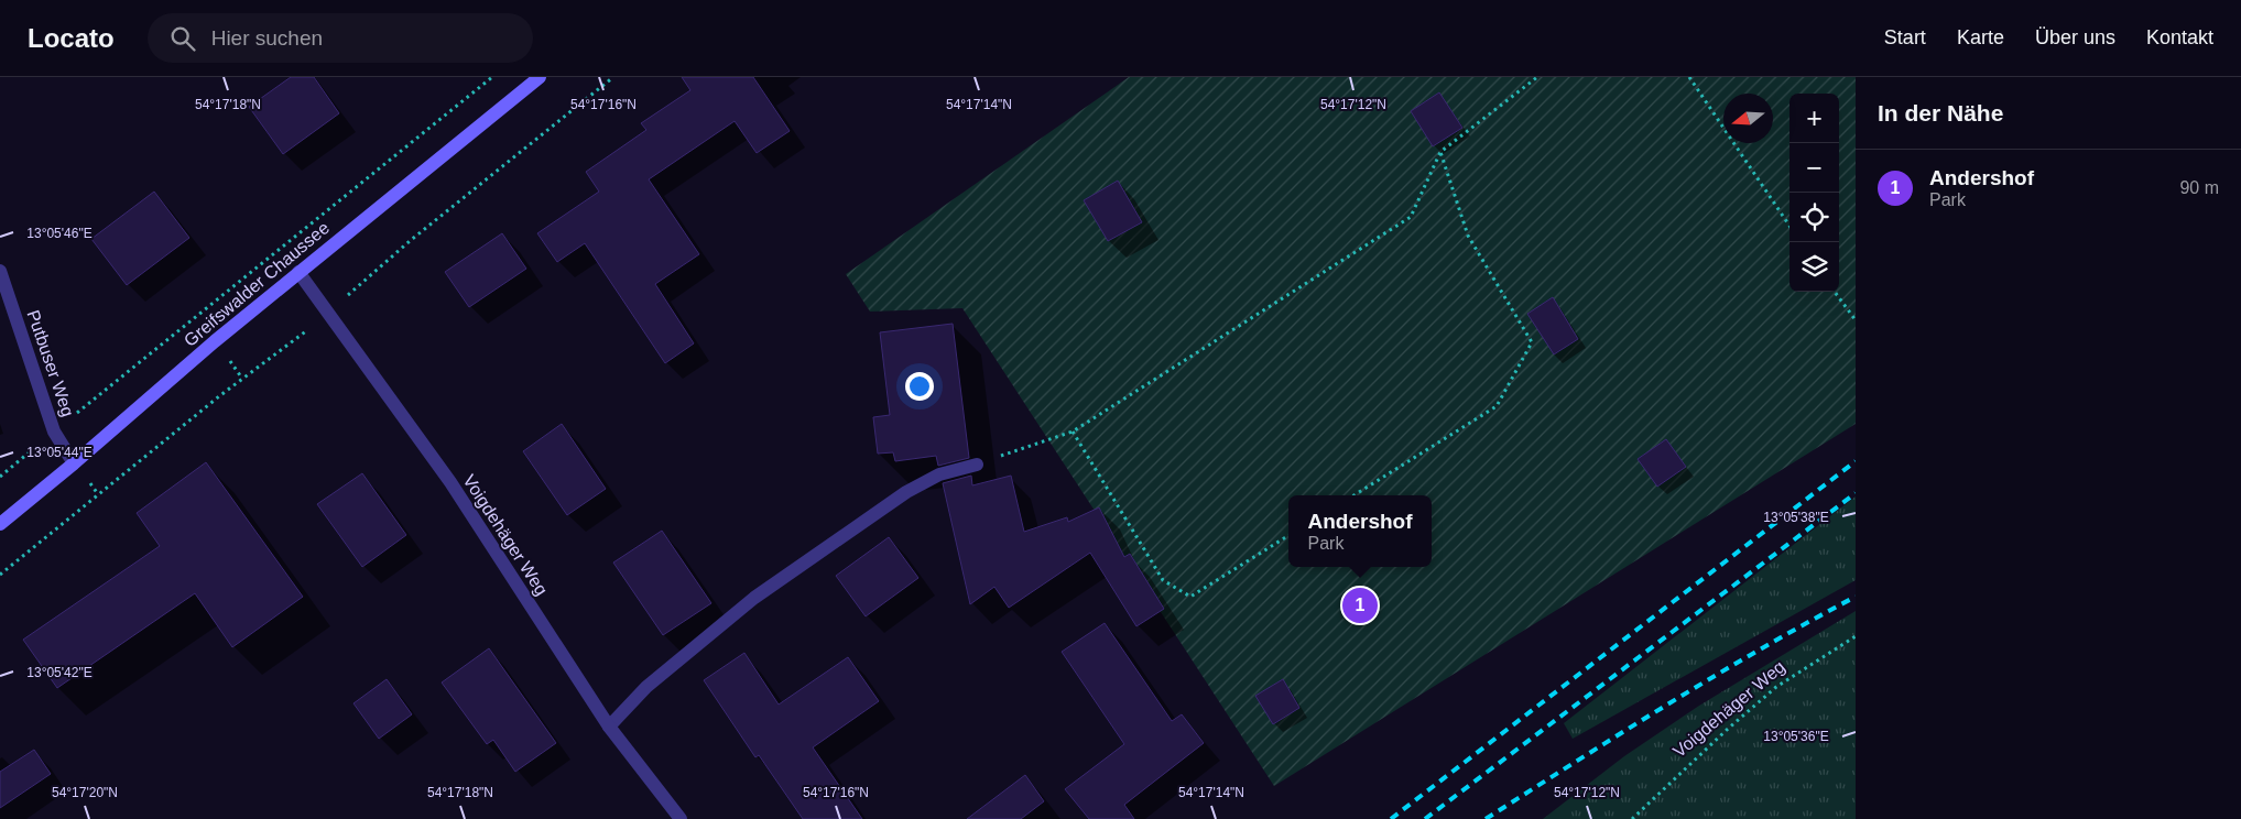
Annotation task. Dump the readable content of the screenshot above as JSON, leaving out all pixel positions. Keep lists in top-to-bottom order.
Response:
{
  "streets": {
    "main road": ["Greifswalder Chaussee"],
    "street": ["Putbuser Weg", "Voigdehäger Weg"]
  },
  "crossings": [
    ["Greifswalder Chaussee", "Putbuser Weg"],
    ["Greifswalder Chaussee", "Voigdehäger Weg"]
  ],
  "north": "left",
  "page": {
    "header": "Locato",
    "search": "Hier suchen",
    "nav": [
      "Start",
      "Karte",
      "Über uns",
      "Kontakt"
    ],
    "heading": "In der Nähe",
    "map_buttons": ["+", "−"],
    "list": [
      {
        "mark": "1",
        "name": "Andershof",
        "note": "Park",
        "value": "90 m"
      }
    ],
    "popup": ["Andershof", "Park"],
    "pins": "1"
  },
  "coordinates": [
    "54°17'18\"N",
    "54°17'16\"N",
    "54°17'14\"N",
    "54°17'12\"N",
    "13°05'46\"E",
    "13°05'44\"E",
    "13°05'38\"E",
    "13°05'42\"E",
    "13°05'36\"E",
    "54°17'20\"N"
  ]
}
